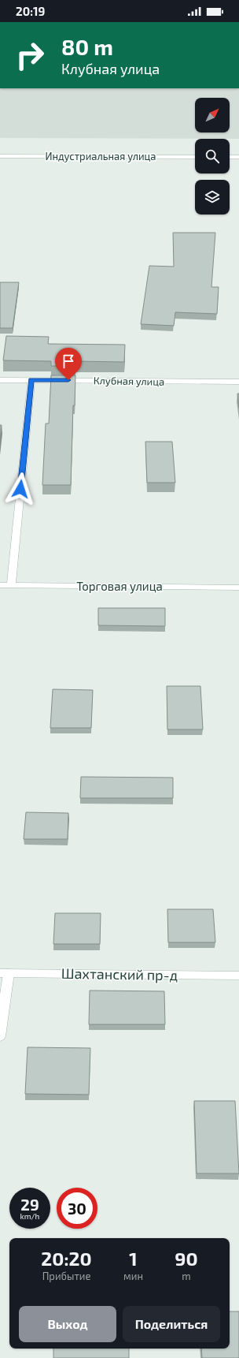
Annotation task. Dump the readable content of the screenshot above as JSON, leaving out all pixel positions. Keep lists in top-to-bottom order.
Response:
{
  "streets": {
    "street": [
      "Индустриальная улица",
      "Клубная улица",
      "Торговая улица",
      "Шахтанский пр-д"
    ]
  },
  "north": "top right",
  "page": {
    "status": "20:19",
    "turn": ["80 m", "Клубная улица"],
    "speed": "29 km/h",
    "limit": "30",
    "eta": [
      "20:20",
      "Прибытие",
      "1",
      "мин",
      "90",
      "m"
    ],
    "buttons": ["Выход", "Поделиться"]
  }
}
